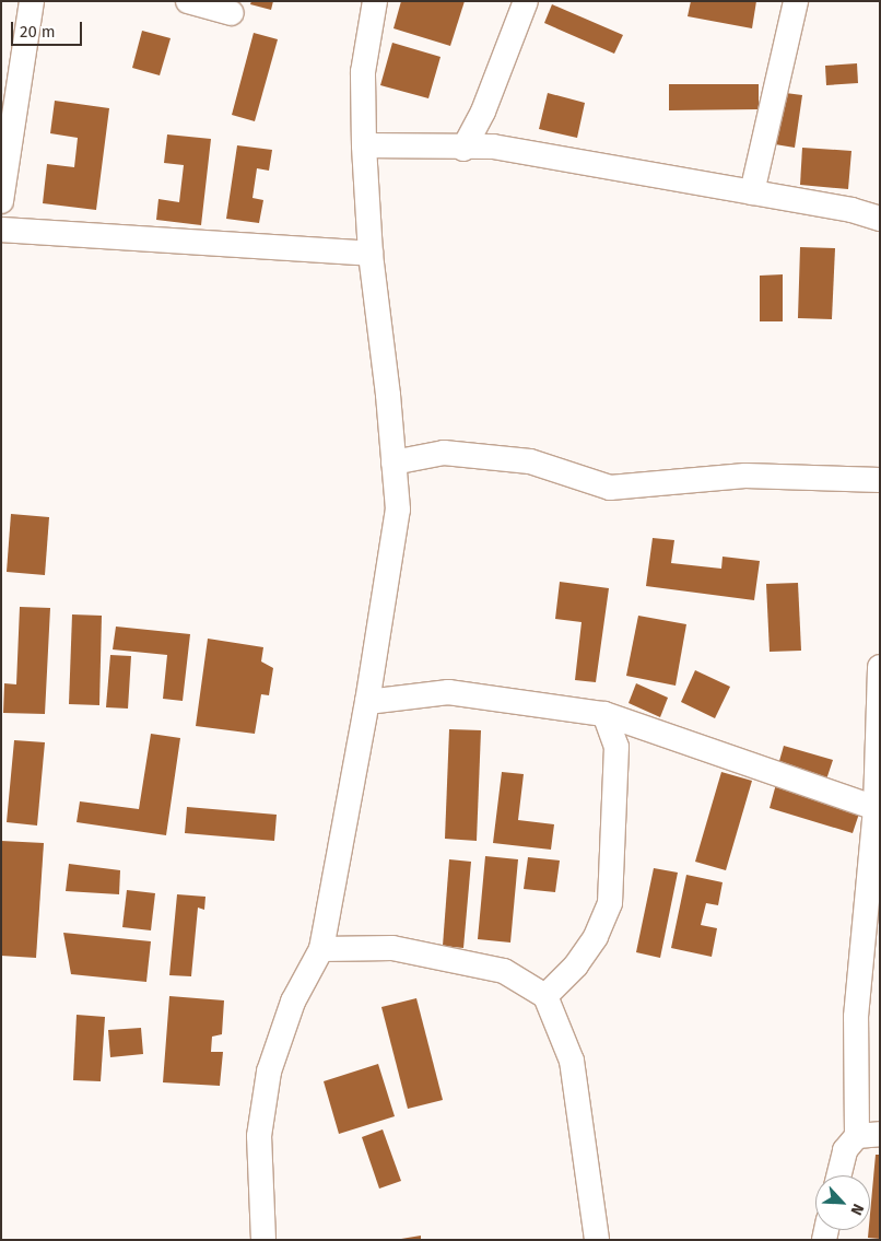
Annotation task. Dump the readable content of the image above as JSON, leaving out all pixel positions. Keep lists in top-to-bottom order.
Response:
{
  "scale_bar": "20 m",
  "north": "bottom right"
}
